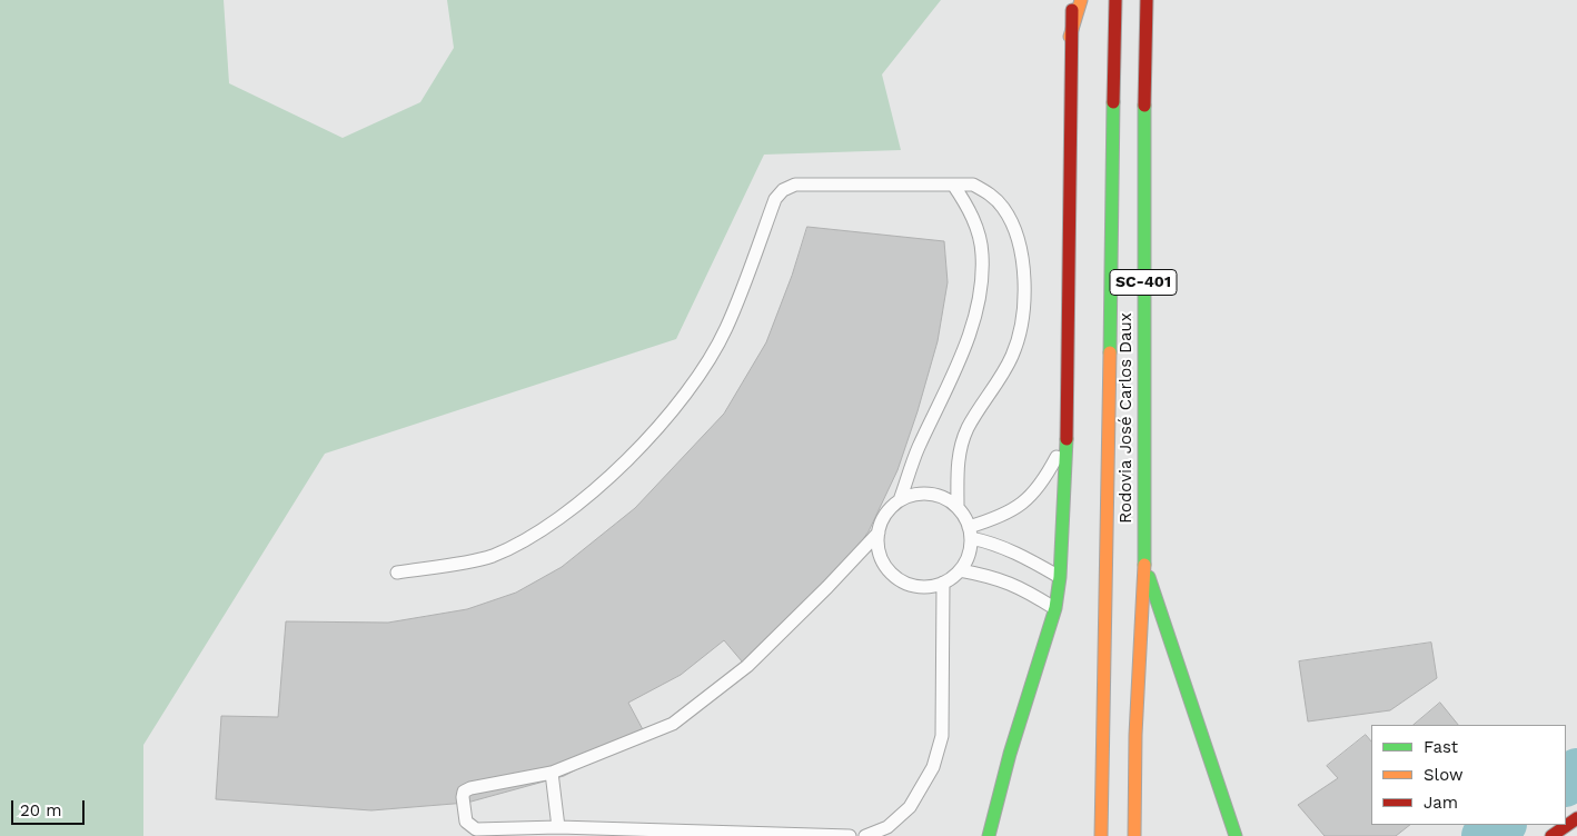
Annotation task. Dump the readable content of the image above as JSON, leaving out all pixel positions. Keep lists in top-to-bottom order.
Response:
{
  "streets": {
    "main road": ["SC-401", "Rodovia José Carlos Daux"]
  },
  "legend": ["Fast", "Slow", "Jam"],
  "scale_bar": "20 m"
}
